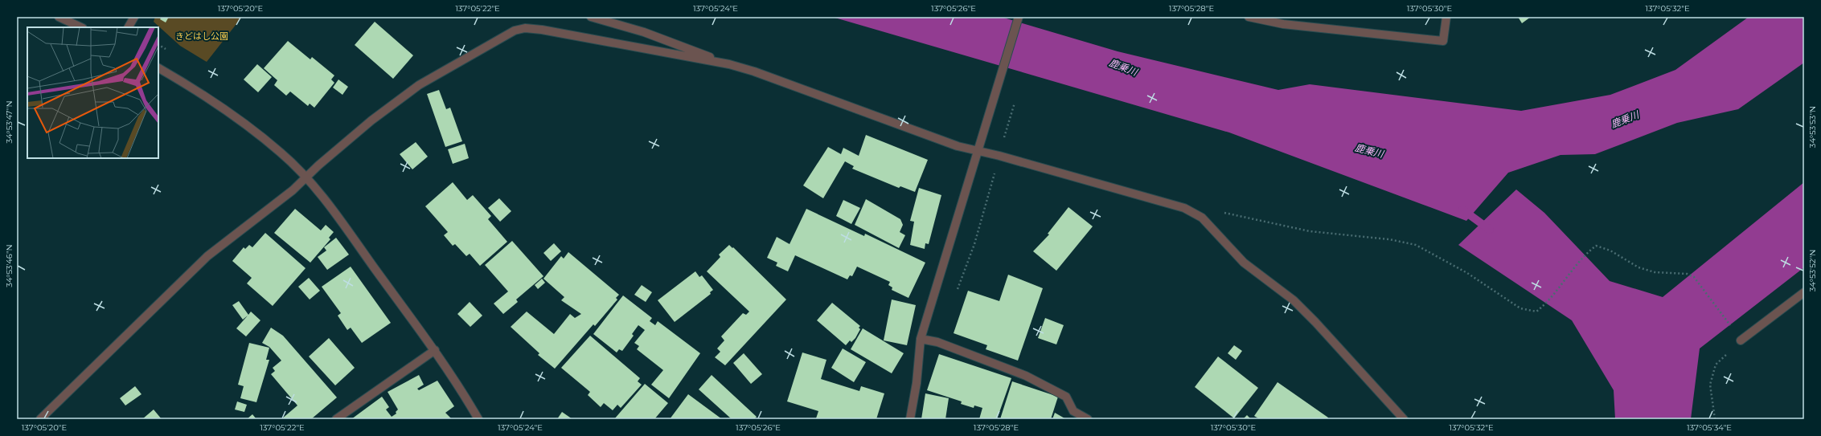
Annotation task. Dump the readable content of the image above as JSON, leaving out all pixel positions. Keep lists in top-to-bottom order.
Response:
{
  "water": ["鹿乗川"],
  "parks": ["きどはし公園"],
  "coordinates": [
    "137°05'20\"E",
    "137°05'22\"E",
    "137°05'24\"E",
    "137°05'26\"E",
    "137°05'28\"E",
    "137°05'30\"E",
    "137°05'32\"E",
    "34°53'47\"N",
    "34°53'53\"N",
    "34°53'46\"N",
    "34°53'52\"N",
    "137°05'34\"E"
  ]
}
